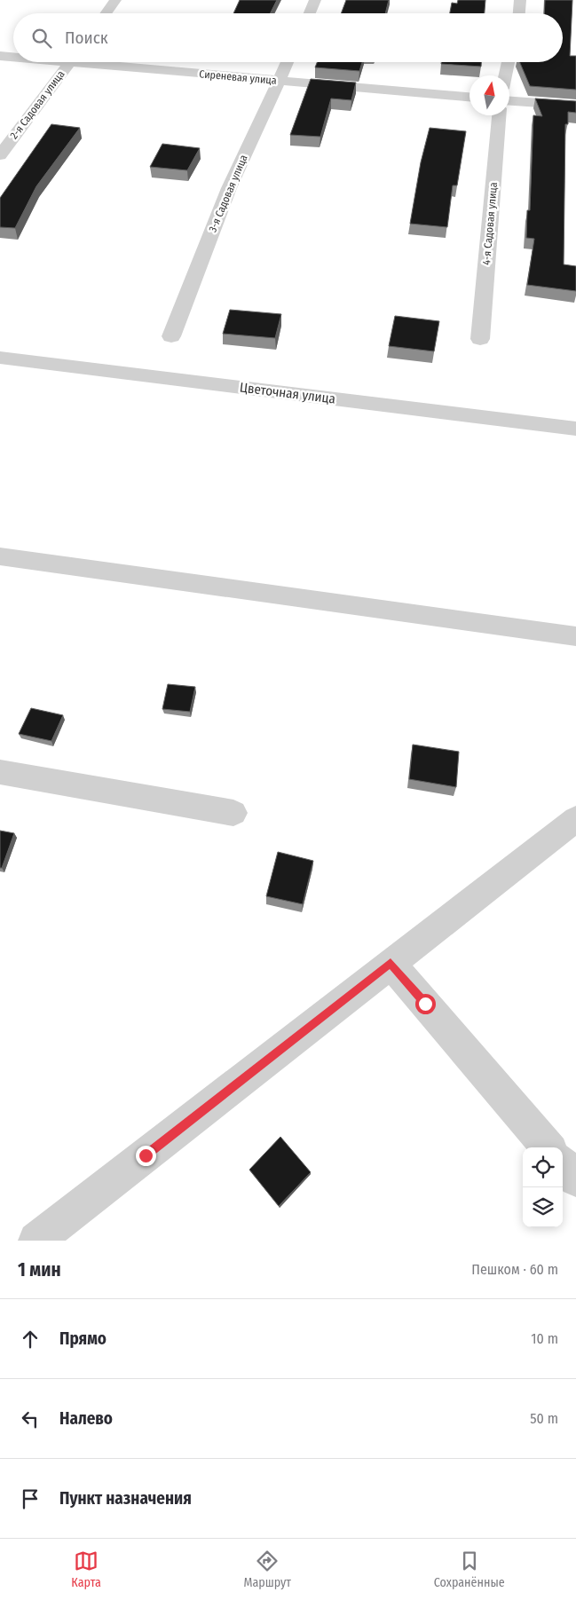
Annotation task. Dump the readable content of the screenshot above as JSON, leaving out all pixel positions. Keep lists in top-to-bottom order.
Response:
{
  "streets": {
    "street": [
      "Сиреневая улица",
      "2-я Садовая улица",
      "3-я Садовая улица",
      "4-я Садовая улица",
      "Цветочная улица"
    ]
  },
  "crossings": [
    ["Сиреневая улица", "3-я Садовая улица"]
  ],
  "north": "top",
  "page": {
    "search": "Поиск",
    "heading": ["1 мин", "Пешком · 60 m"],
    "list": [
      ["Прямо", "10 m"],
      ["Налево", "50 m"],
      "Пункт назначения"
    ],
    "nav": ["Карта", "Маршрут", "Сохранённые"]
  }
}
